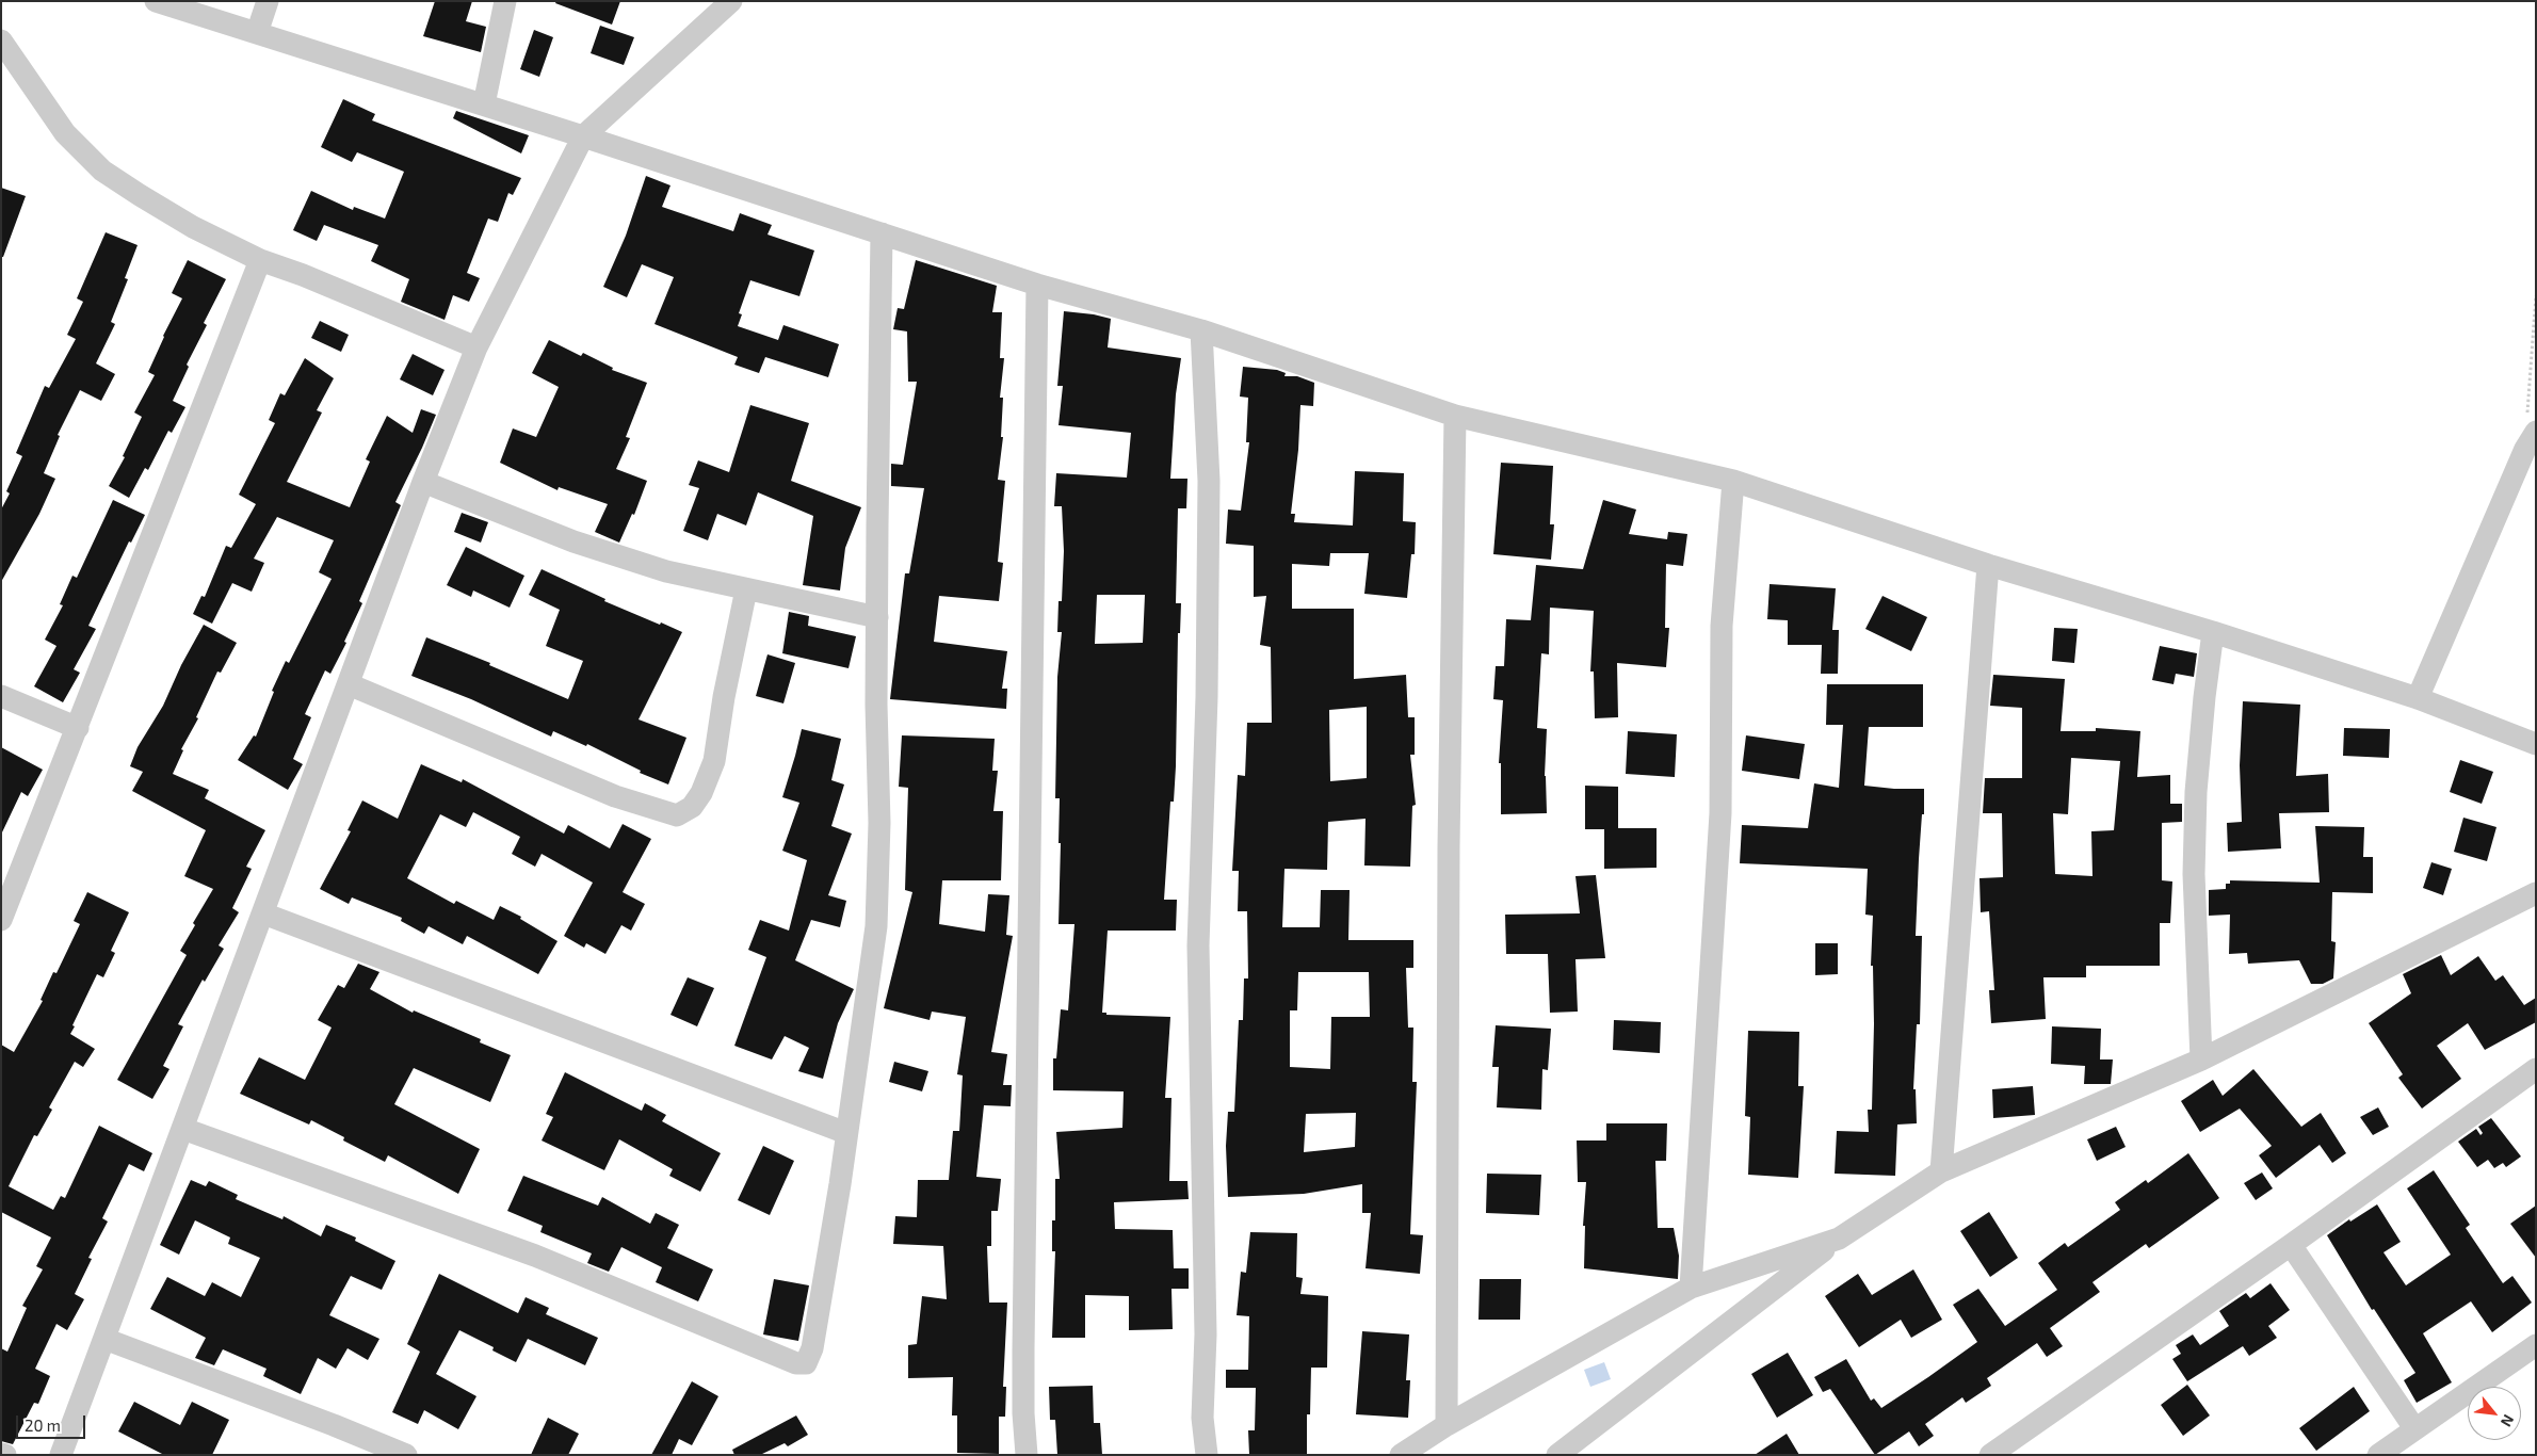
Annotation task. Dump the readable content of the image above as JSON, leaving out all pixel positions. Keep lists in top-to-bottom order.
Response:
{
  "scale_bar": "20 m",
  "north": "bottom right"
}
